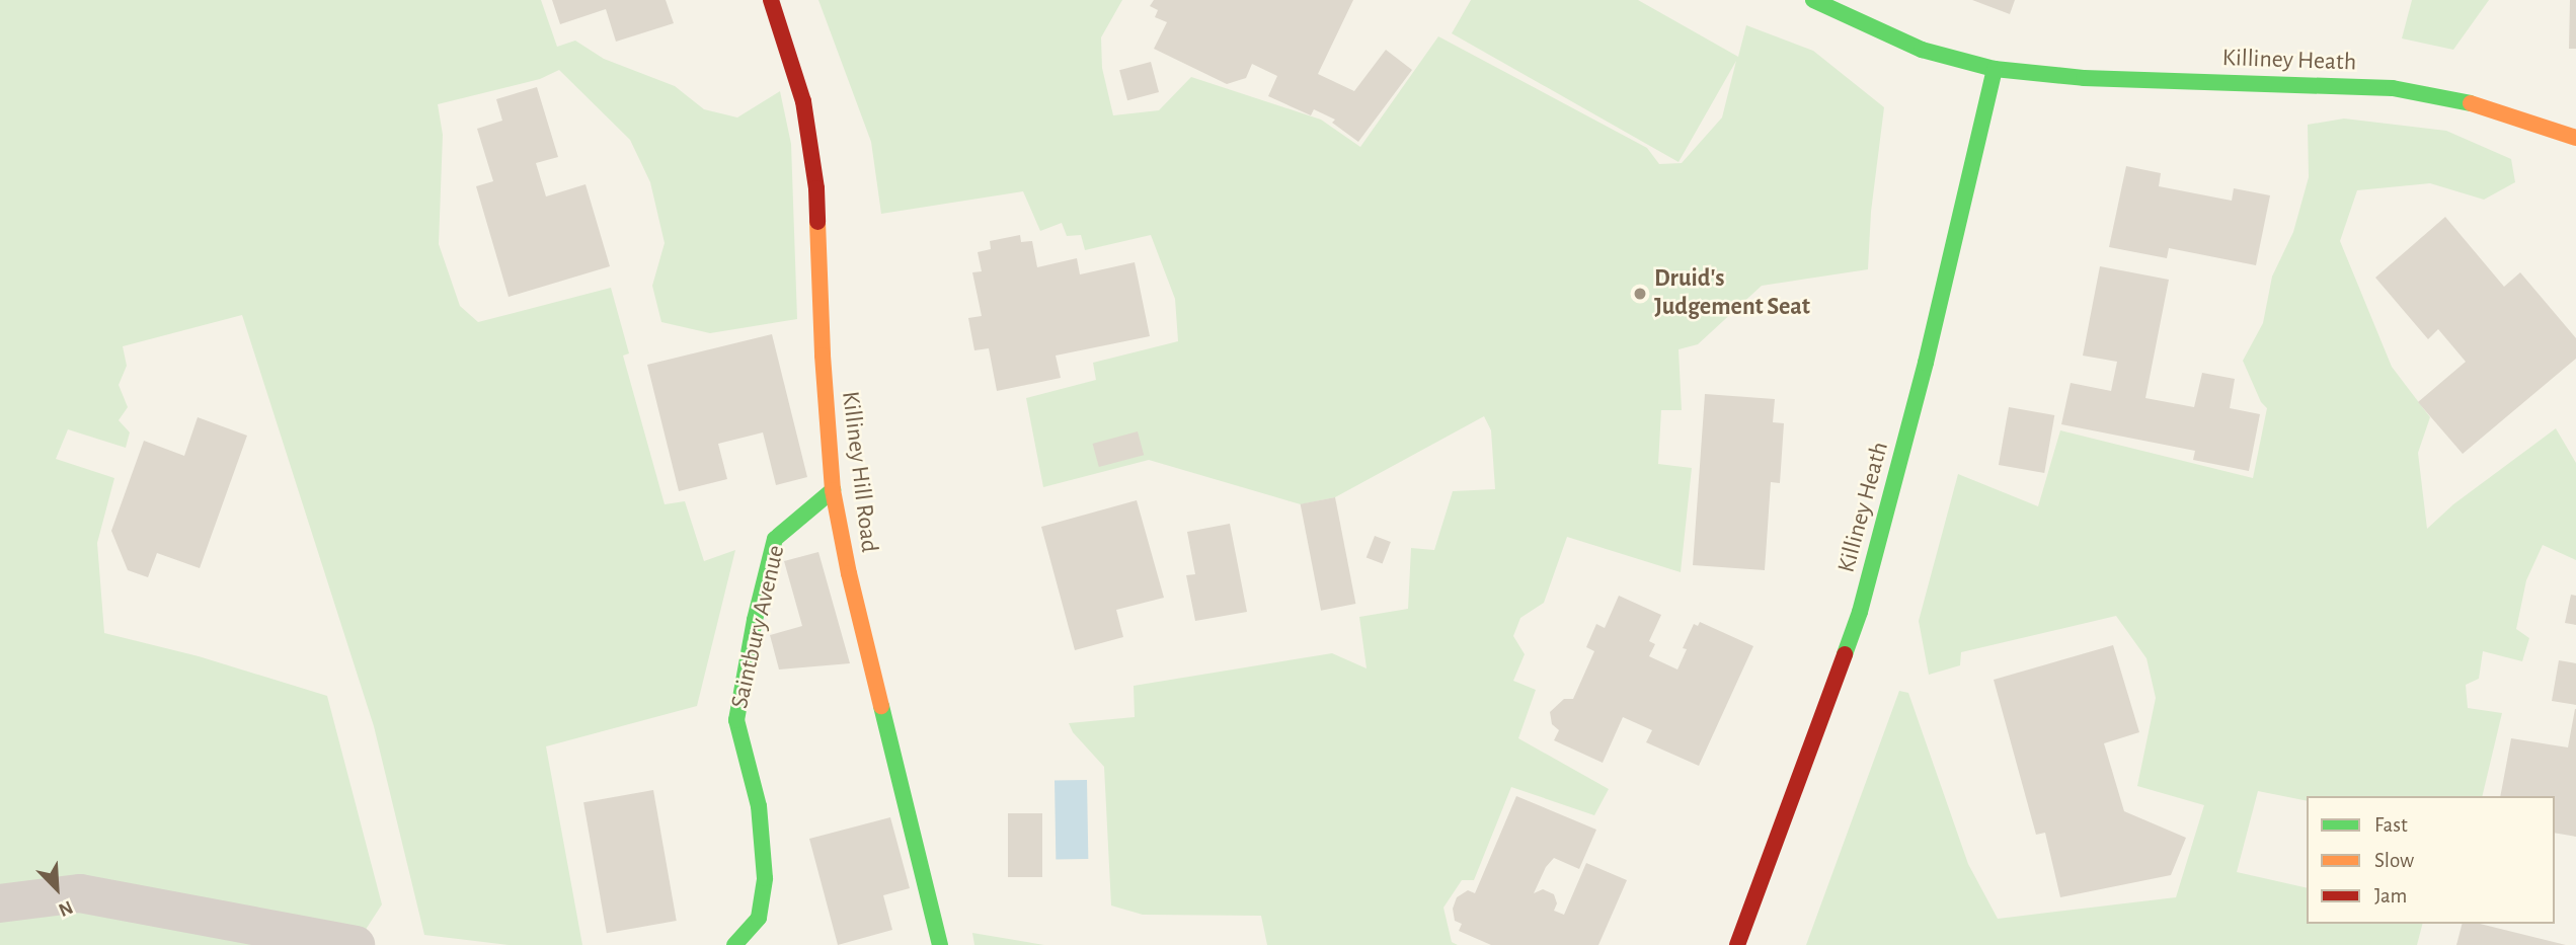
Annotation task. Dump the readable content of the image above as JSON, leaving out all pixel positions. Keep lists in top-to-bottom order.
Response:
{
  "streets": {
    "street": ["Killiney Heath", "Killiney Hill Road", "Saintbury Avenue"]
  },
  "crossings": [
    ["Killiney Hill Road", "Saintbury Avenue"]
  ],
  "places": ["Druid's Judgement Seat"],
  "legend": ["Fast", "Slow", "Jam"],
  "north": "bottom right"
}
